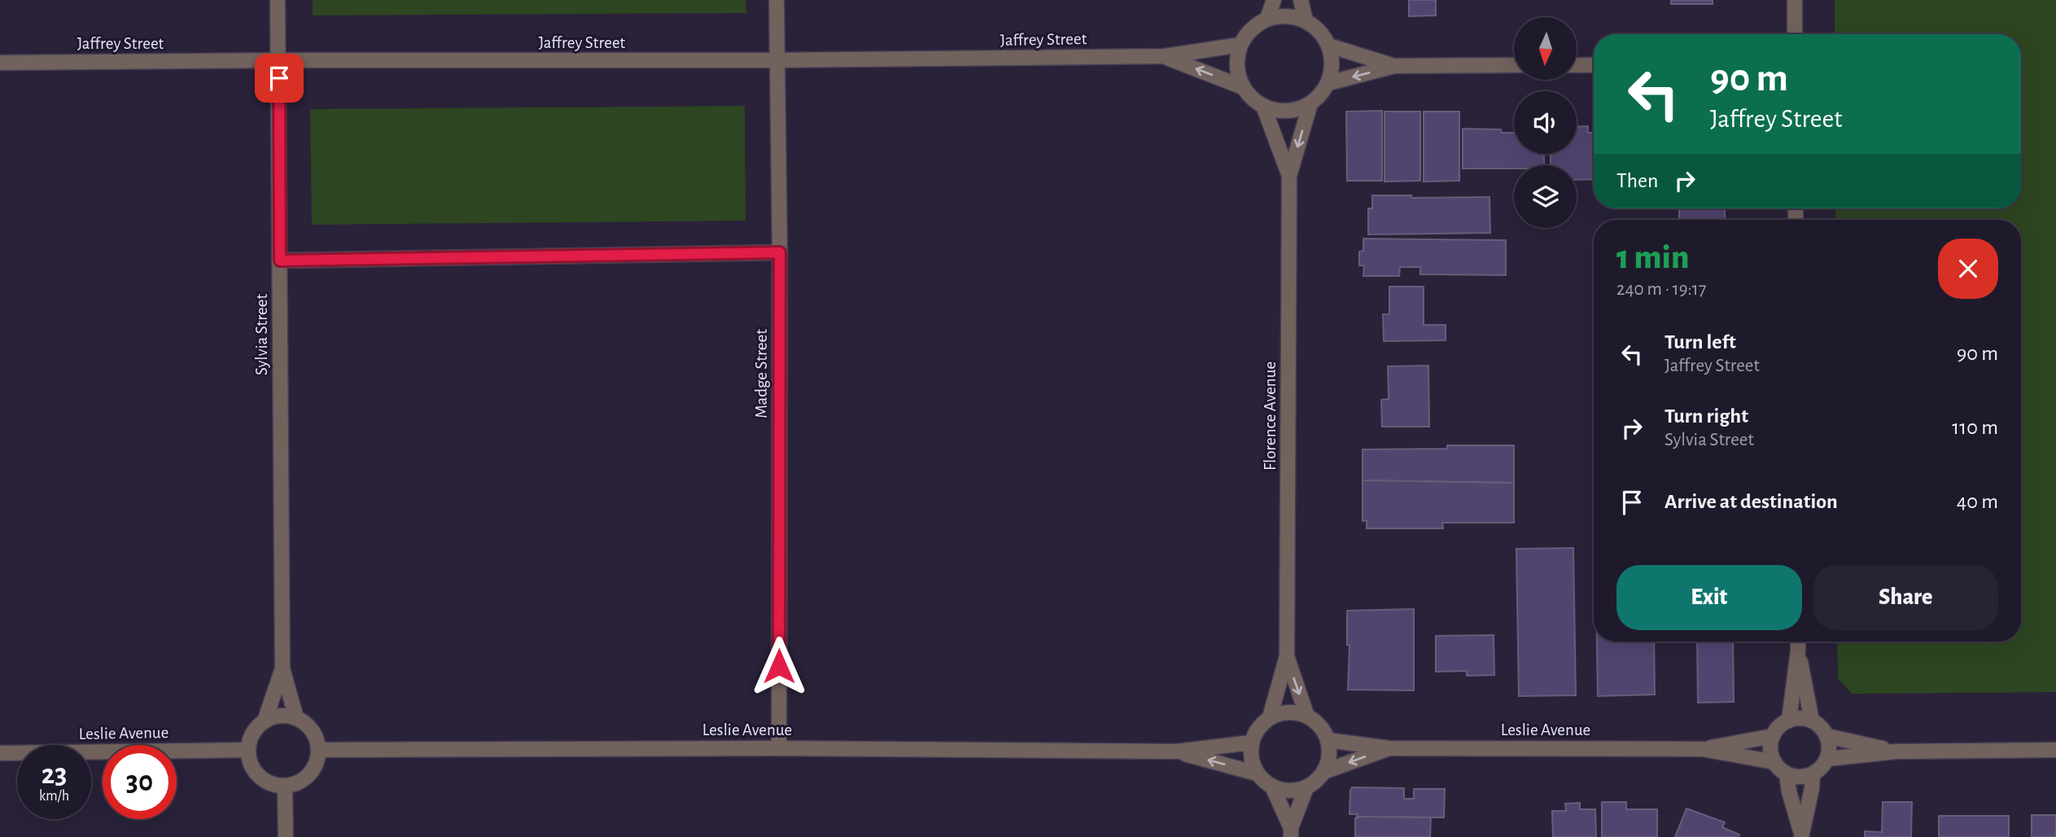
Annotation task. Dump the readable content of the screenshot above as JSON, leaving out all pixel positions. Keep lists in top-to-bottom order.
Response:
{
  "streets": {
    "street": [
      "Jaffrey Street",
      "Sylvia Street",
      "Madge Street",
      "Florence Avenue",
      "Leslie Avenue"
    ]
  },
  "crossings": [
    ["Jaffrey Street", "Sylvia Street"],
    ["Jaffrey Street", "Madge Street"],
    ["Jaffrey Street", "Florence Avenue"],
    ["Sylvia Street", "Leslie Avenue"],
    ["Madge Street", "Leslie Avenue"],
    ["Florence Avenue", "Leslie Avenue"]
  ],
  "north": "bottom",
  "page": {
    "turn": ["90 m", "Jaffrey Street"],
    "then": "Then",
    "heading": ["1 min", "240 m · 19:17"],
    "list": [
      {
        "name": "Turn left",
        "note": "Jaffrey Street",
        "value": "90 m"
      },
      {
        "name": "Turn right",
        "note": "Sylvia Street",
        "value": "110 m"
      },
      {
        "name": "Arrive at destination",
        "value": "40 m"
      }
    ],
    "buttons": ["Exit", "Share"],
    "speed": "23 km/h",
    "limit": "30"
  }
}
